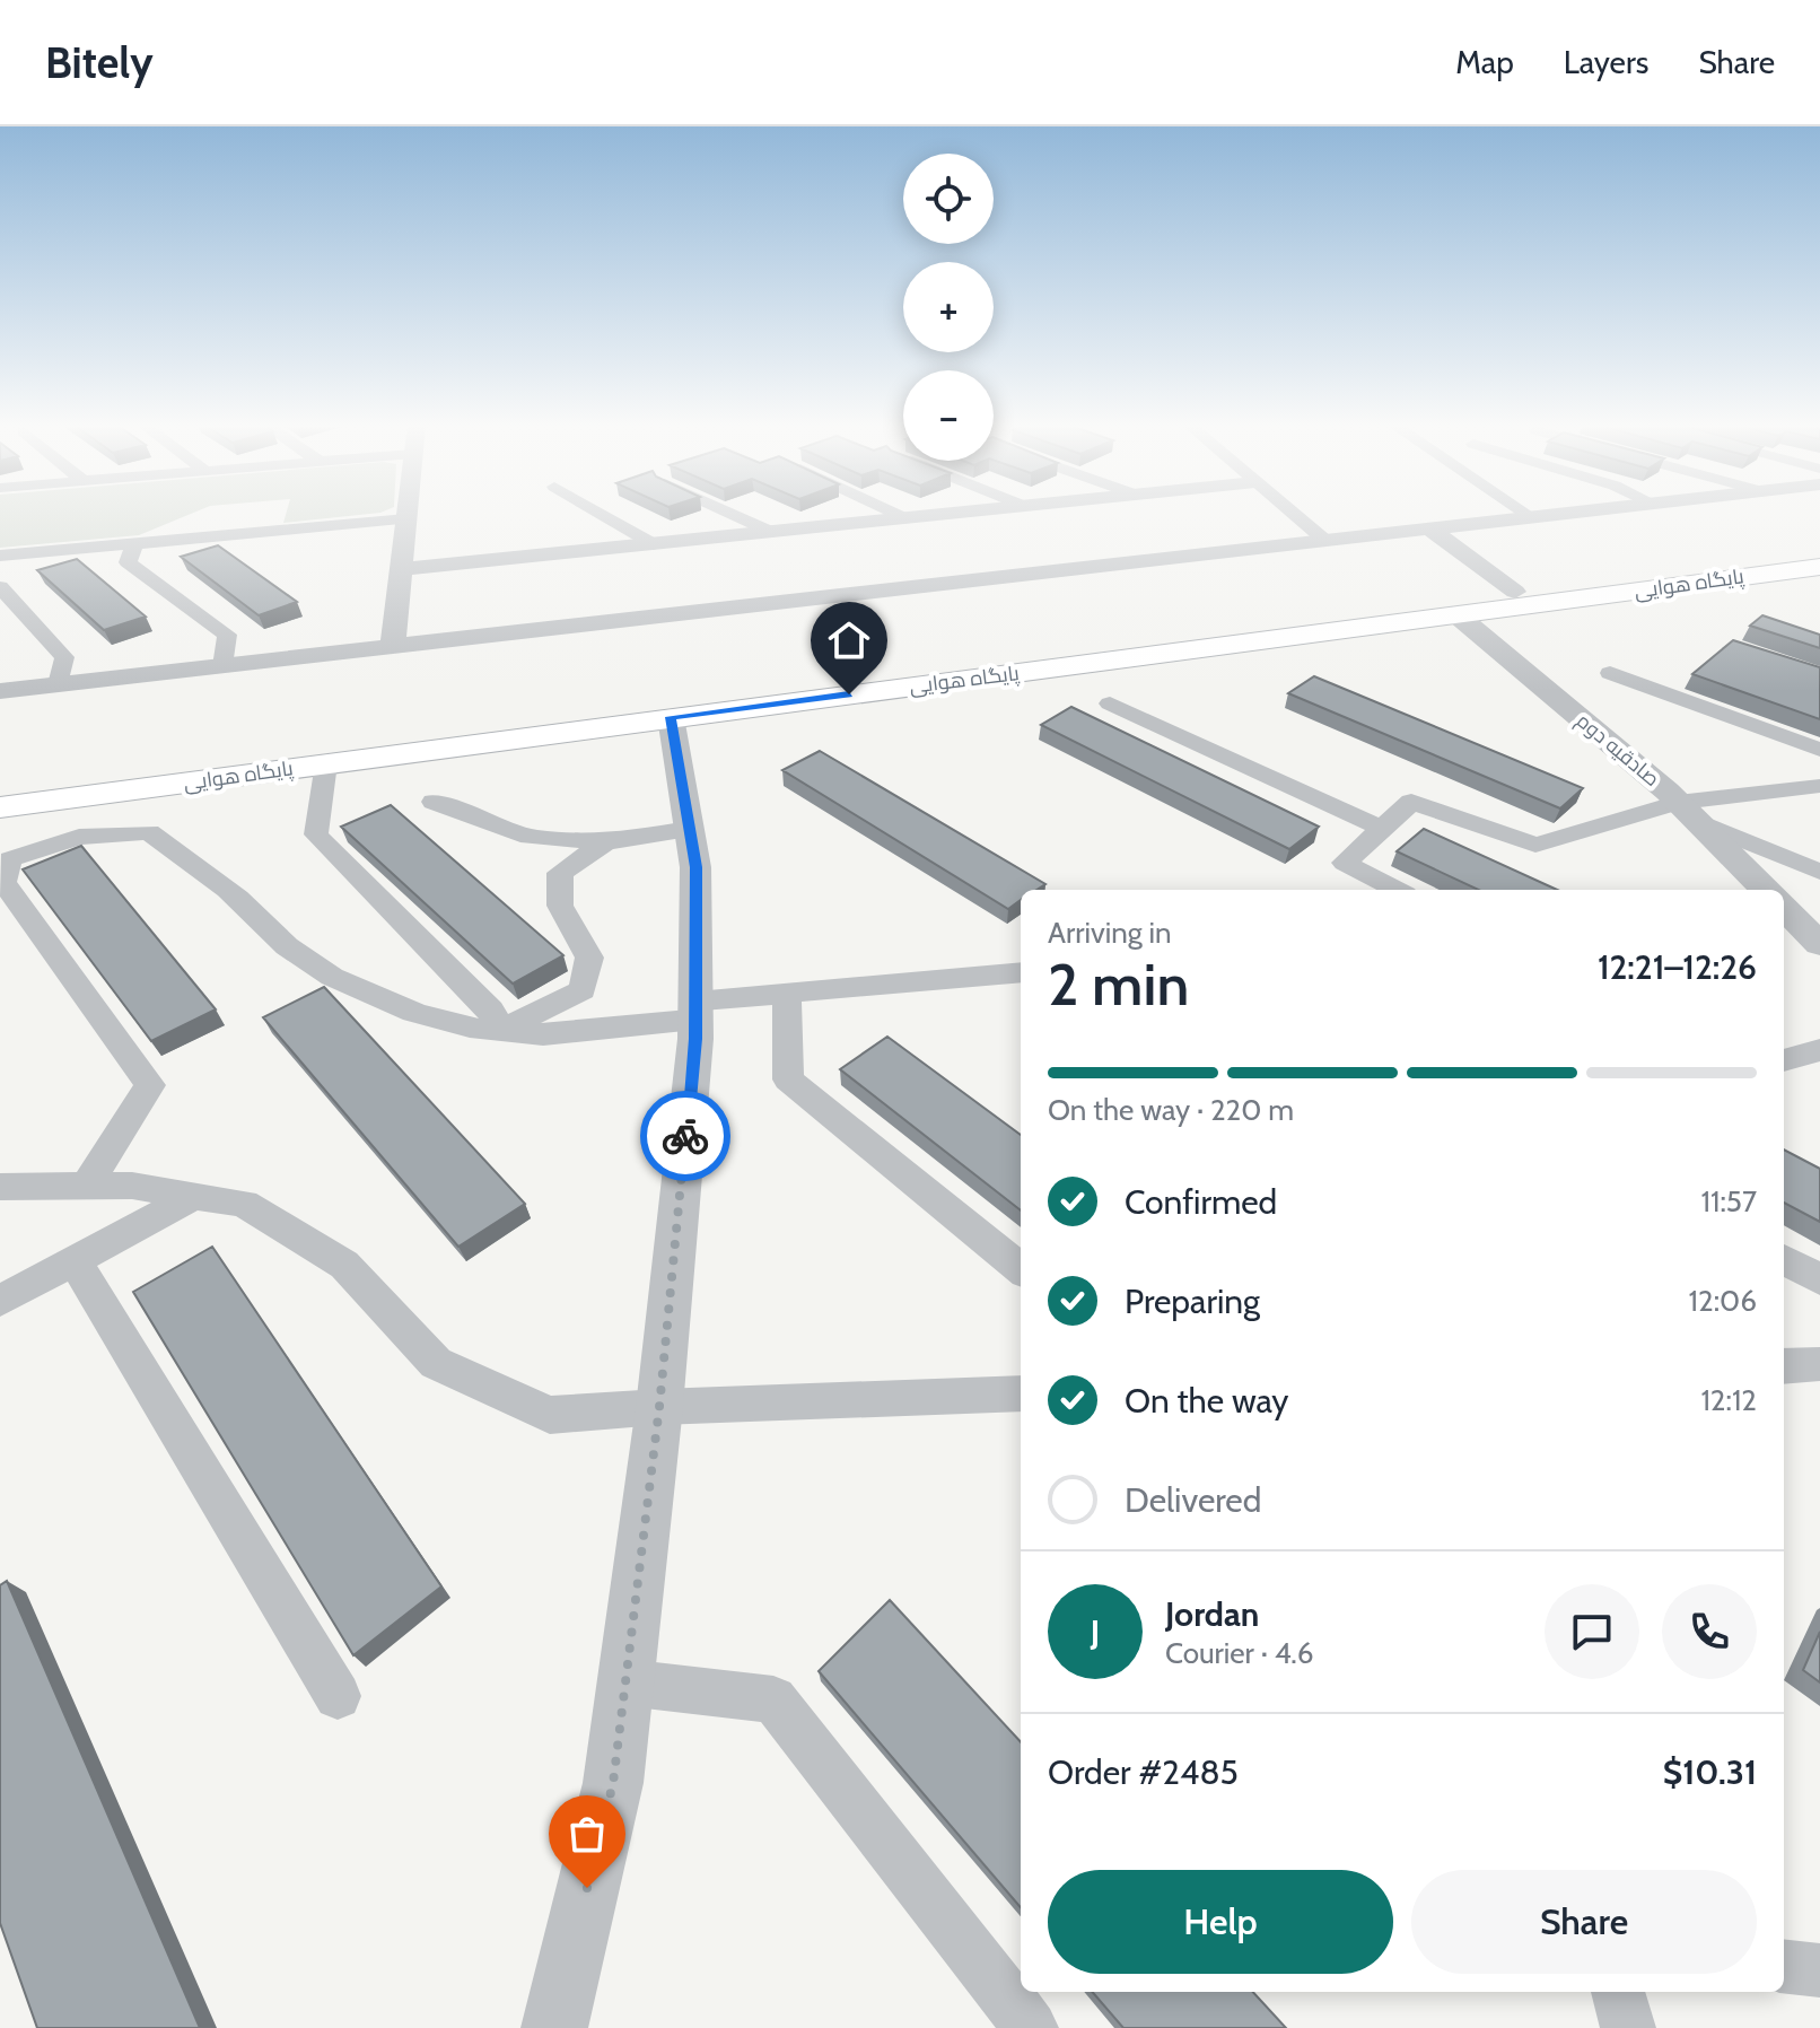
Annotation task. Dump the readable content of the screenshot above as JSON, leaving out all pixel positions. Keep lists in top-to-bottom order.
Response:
{
  "streets": {
    "main road": ["پایگاه هوایی"],
    "street": ["صادقیه دوم"]
  },
  "crossings": [
    ["پایگاه هوایی", "صادقیه دوم"]
  ],
  "page": {
    "header": "Bitely",
    "nav": ["Map", "Layers", "Share"],
    "map_buttons": ["+", "−"],
    "heading": ["2 min", "Arriving in", "12:21–12:26"],
    "panel": [
      "Jordan",
      "Courier · 4.6",
      "Order #2485",
      "$10.31"
    ],
    "bar": "On the way · 220 m",
    "list": [
      ["Confirmed", "11:57"],
      ["Preparing", "12:06"],
      ["On the way", "12:12"],
      "Delivered"
    ],
    "round": "J",
    "buttons": ["Help", "Share"]
  }
}
